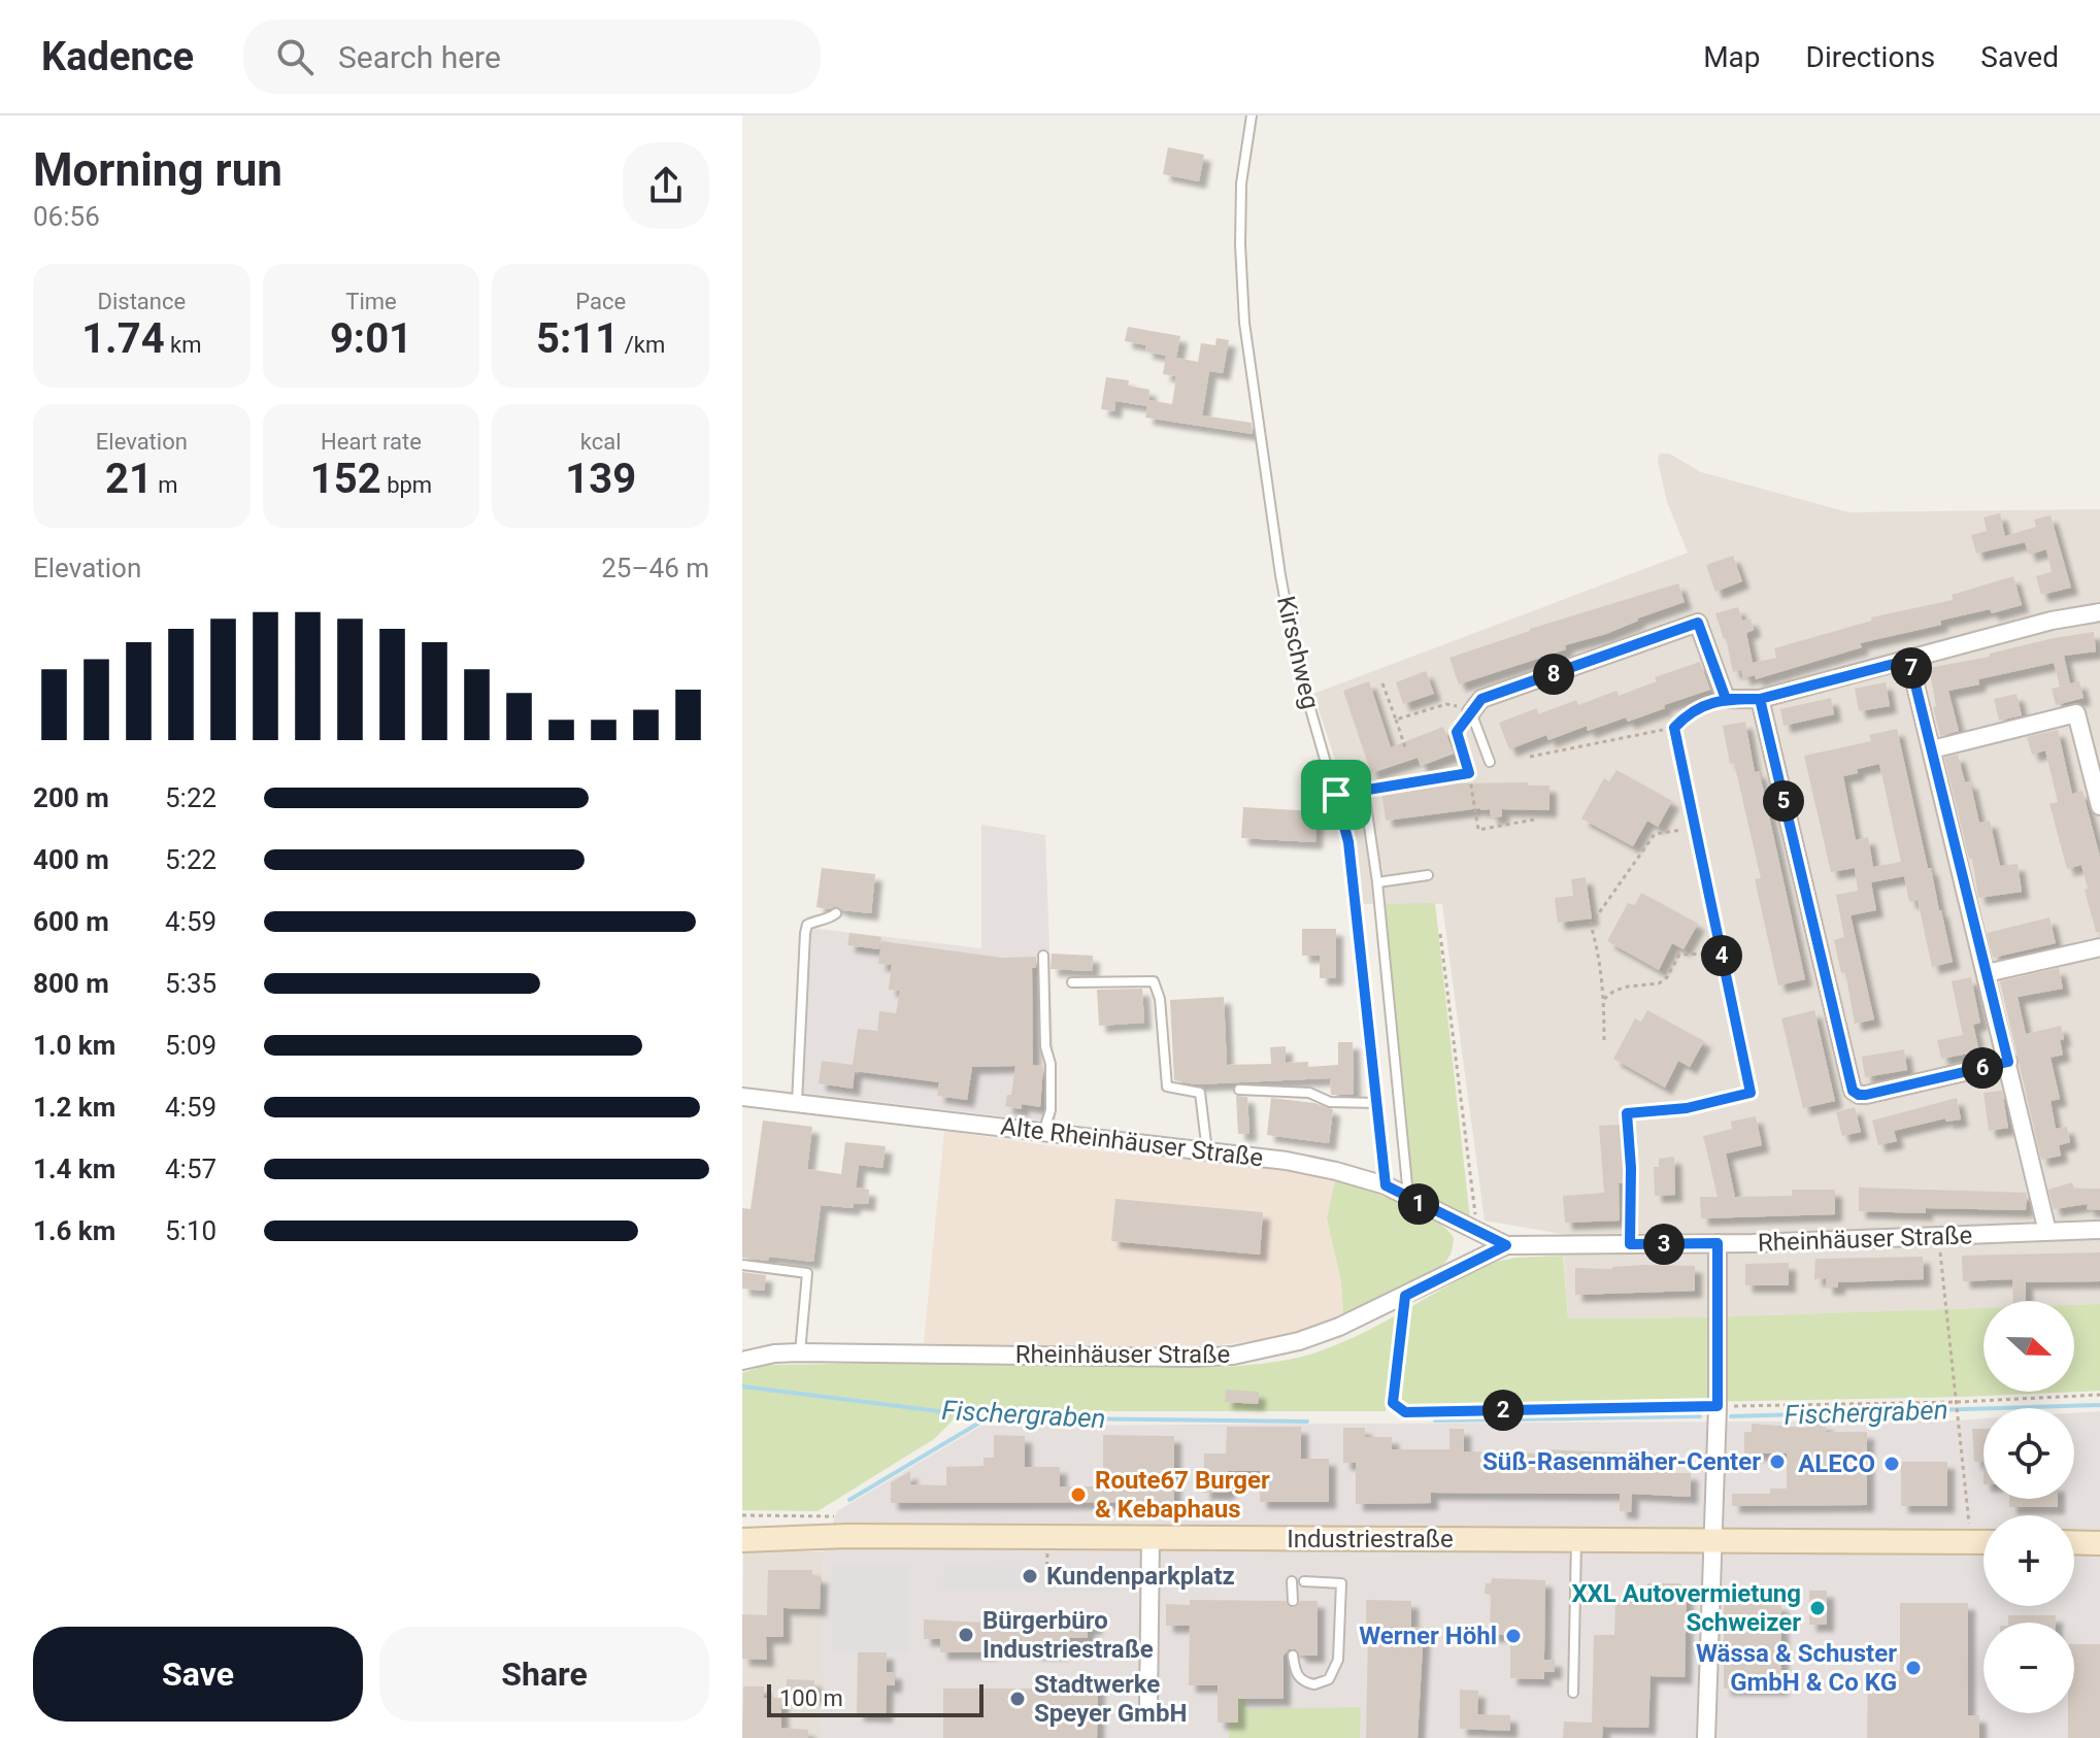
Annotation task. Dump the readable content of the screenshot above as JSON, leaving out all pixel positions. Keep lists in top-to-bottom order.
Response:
{
  "streets": {
    "street": ["Alte Rheinhäuser Straße", "Rheinhäuser Straße", "Industriestraße"],
    "lane": ["Kirschweg"]
  },
  "crossings": [
    ["Kirschweg", "Alte Rheinhäuser Straße"],
    ["Alte Rheinhäuser Straße", "Rheinhäuser Straße"]
  ],
  "water": ["Fischergraben"],
  "places": [
    "Süß-Rasenmäher-Center",
    "ALECO",
    "Route67 Burger & Kebaphaus",
    "Kundenparkplatz",
    "XXL Autovermietung Schweizer",
    "Bürgerbüro Industriestraße",
    "Werner Höhl",
    "Wässa & Schuster GmbH & Co KG",
    "Stadtwerke Speyer GmbH"
  ],
  "scale_bar": "100 m",
  "north": "right",
  "page": {
    "header": "Kadence",
    "search": "Search here",
    "nav": ["Map", "Directions", "Saved"],
    "heading": ["Morning run", "06:56"],
    "stats": [
      ["Distance", "1.74 km"],
      ["Time", "9:01"],
      ["Pace", "5:11 /km"],
      ["Elevation", "21 m"],
      ["Heart rate", "152 bpm"],
      ["kcal", "139"]
    ],
    "chart": ["Elevation", "25–46 m"],
    "pins": [
      "7",
      "8",
      "5",
      "4",
      "6",
      "1",
      "3",
      "2"
    ],
    "list": [
      {
        "name": "200 m",
        "note": "5:22"
      },
      {
        "name": "400 m",
        "note": "5:22"
      },
      {
        "name": "600 m",
        "note": "4:59"
      },
      {
        "name": "800 m",
        "note": "5:35"
      },
      {
        "name": "1.0 km",
        "note": "5:09"
      },
      {
        "name": "1.2 km",
        "note": "4:59"
      },
      {
        "name": "1.4 km",
        "note": "4:57"
      },
      {
        "name": "1.6 km",
        "note": "5:10"
      }
    ],
    "map_buttons": ["+", "−"],
    "buttons": ["Save", "Share"],
    "scale": "100 m"
  }
}
